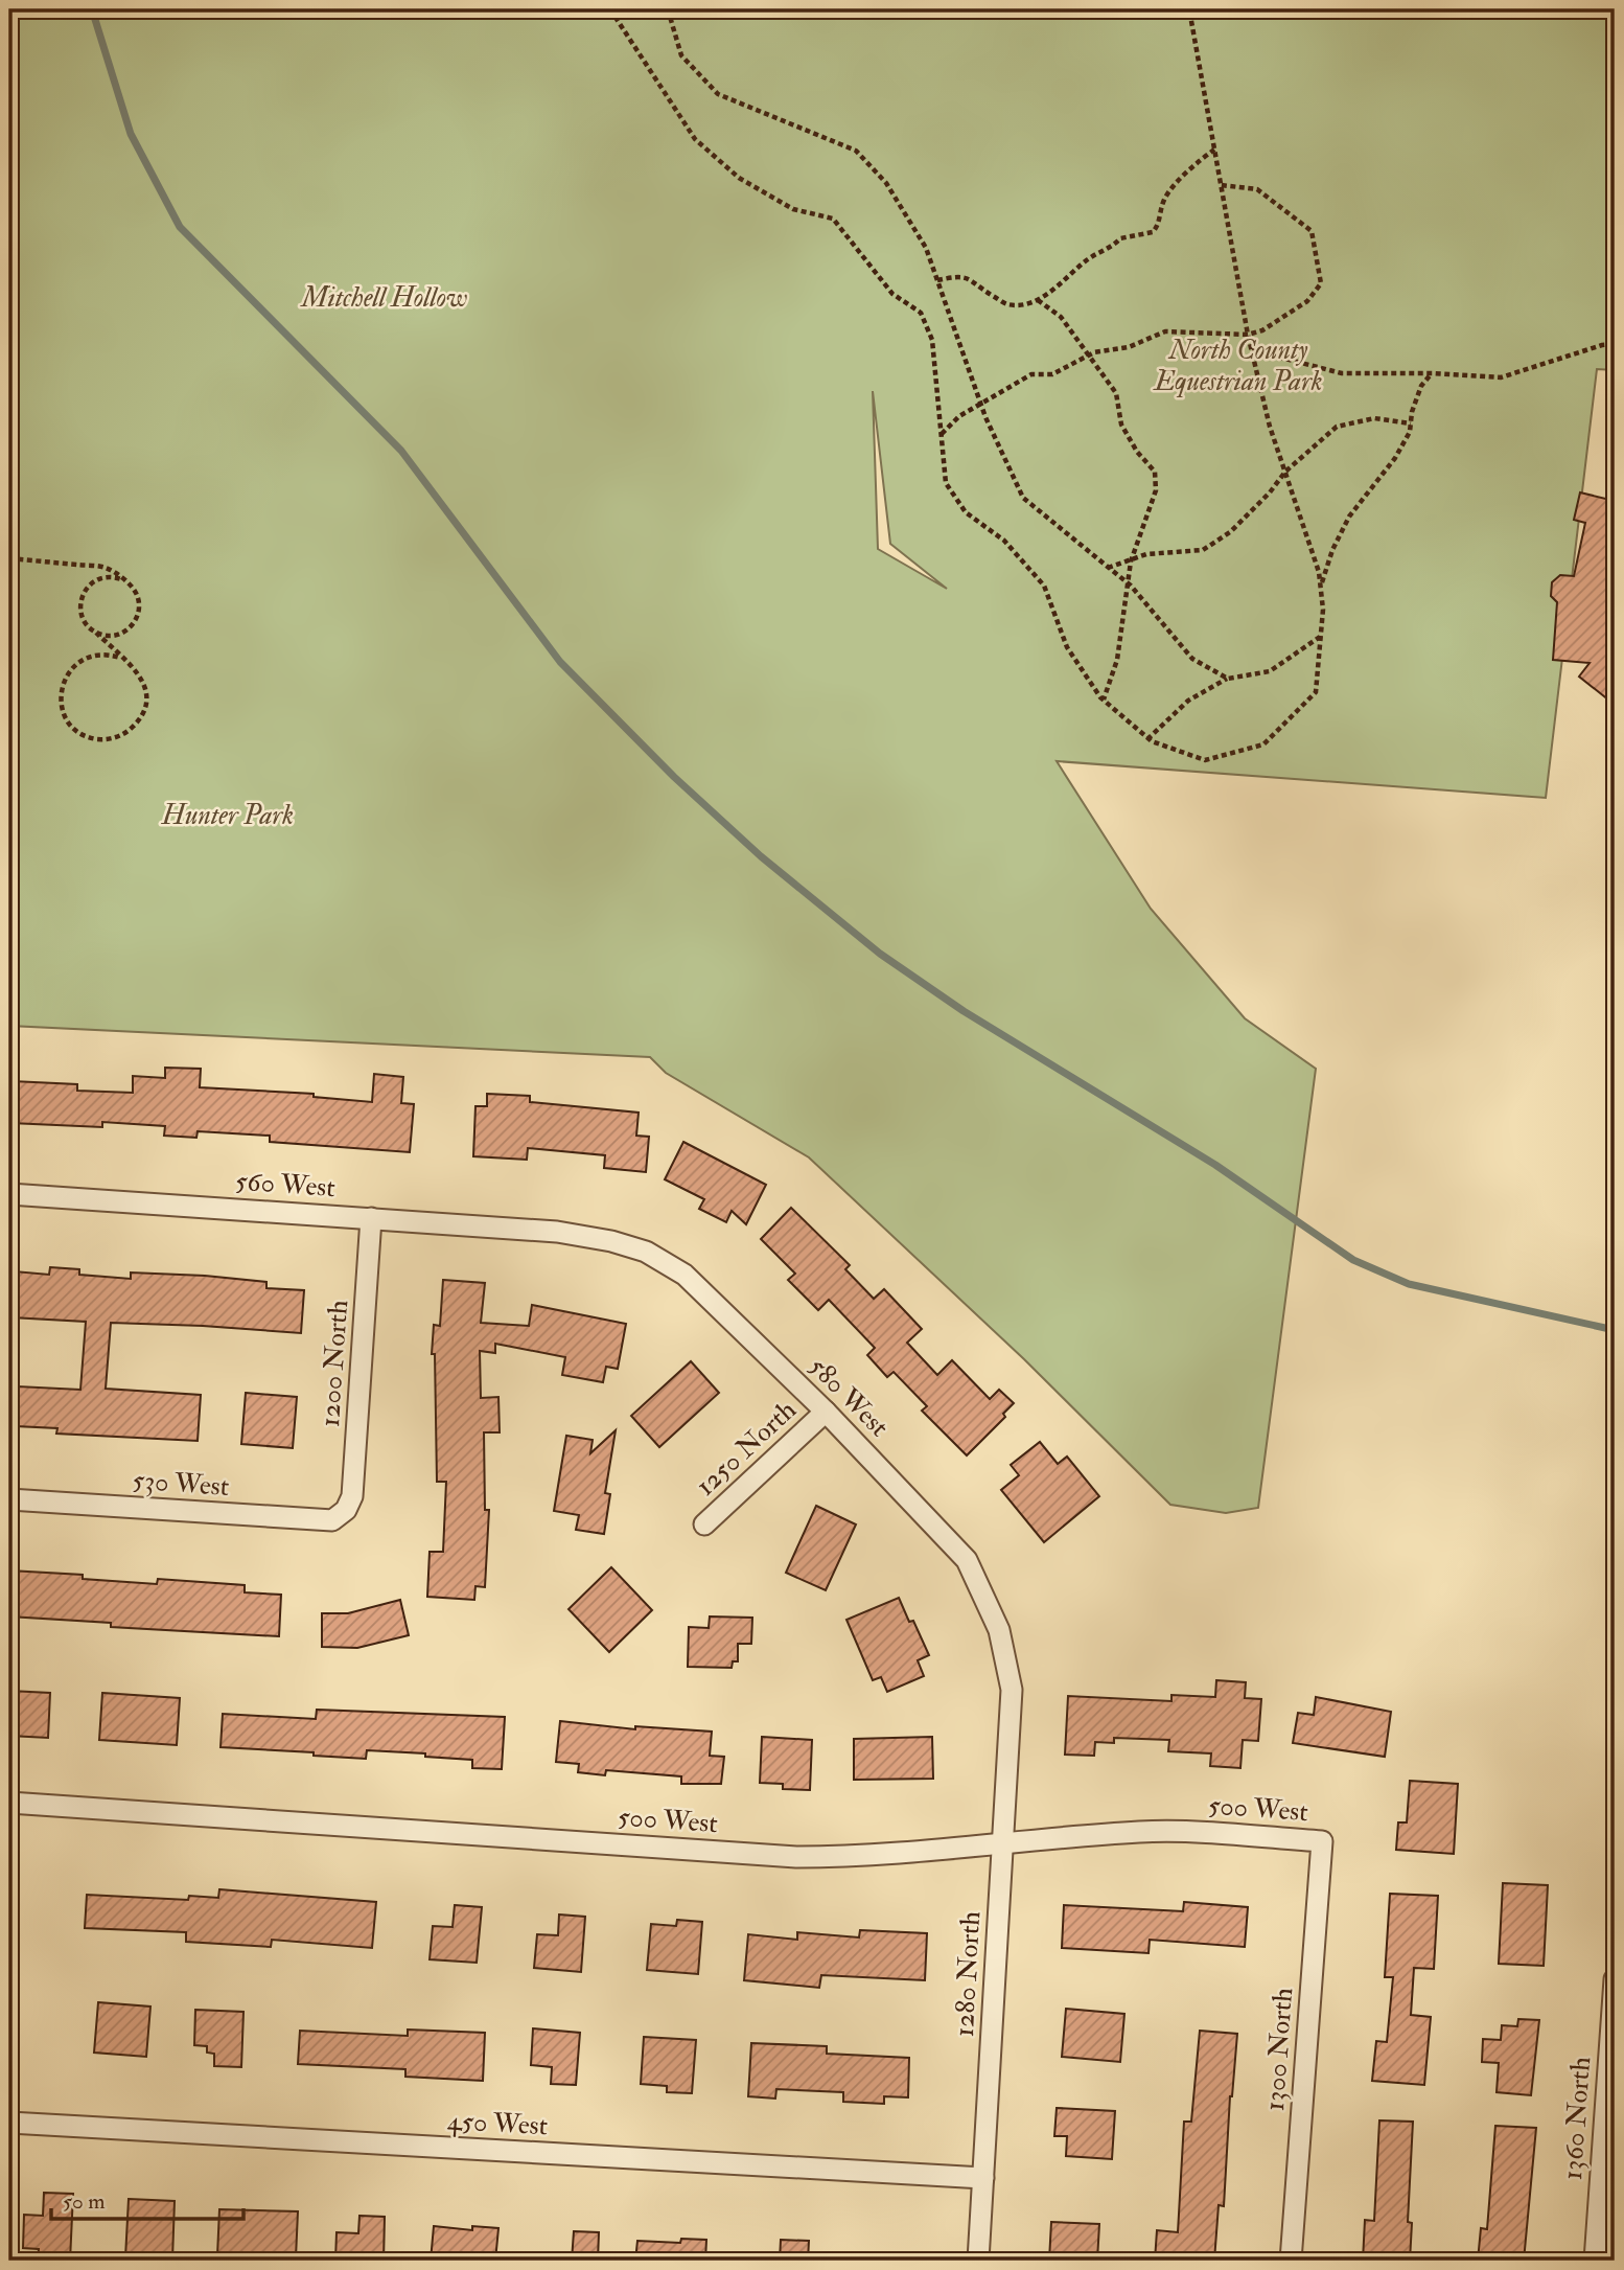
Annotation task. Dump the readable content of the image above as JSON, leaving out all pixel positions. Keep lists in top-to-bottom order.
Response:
{
  "streets": {
    "street": [
      "560 West",
      "1200 North",
      "580 West",
      "1250 North",
      "530 West",
      "500 West",
      "1280 North",
      "1300 North",
      "1360 North",
      "450 West"
    ]
  },
  "crossings": [
    ["560 West", "1200 North"],
    ["560 West", "580 West"],
    ["1200 North", "530 West"],
    ["580 West", "1250 North"],
    ["580 West", "1280 North"],
    ["500 West", "1280 North"],
    ["500 West", "1300 North"],
    ["1280 North", "450 West"]
  ],
  "parks": ["Mitchell Hollow", "North County Equestrian Park", "Hunter Park"],
  "scale_bar": "50 m"
}
